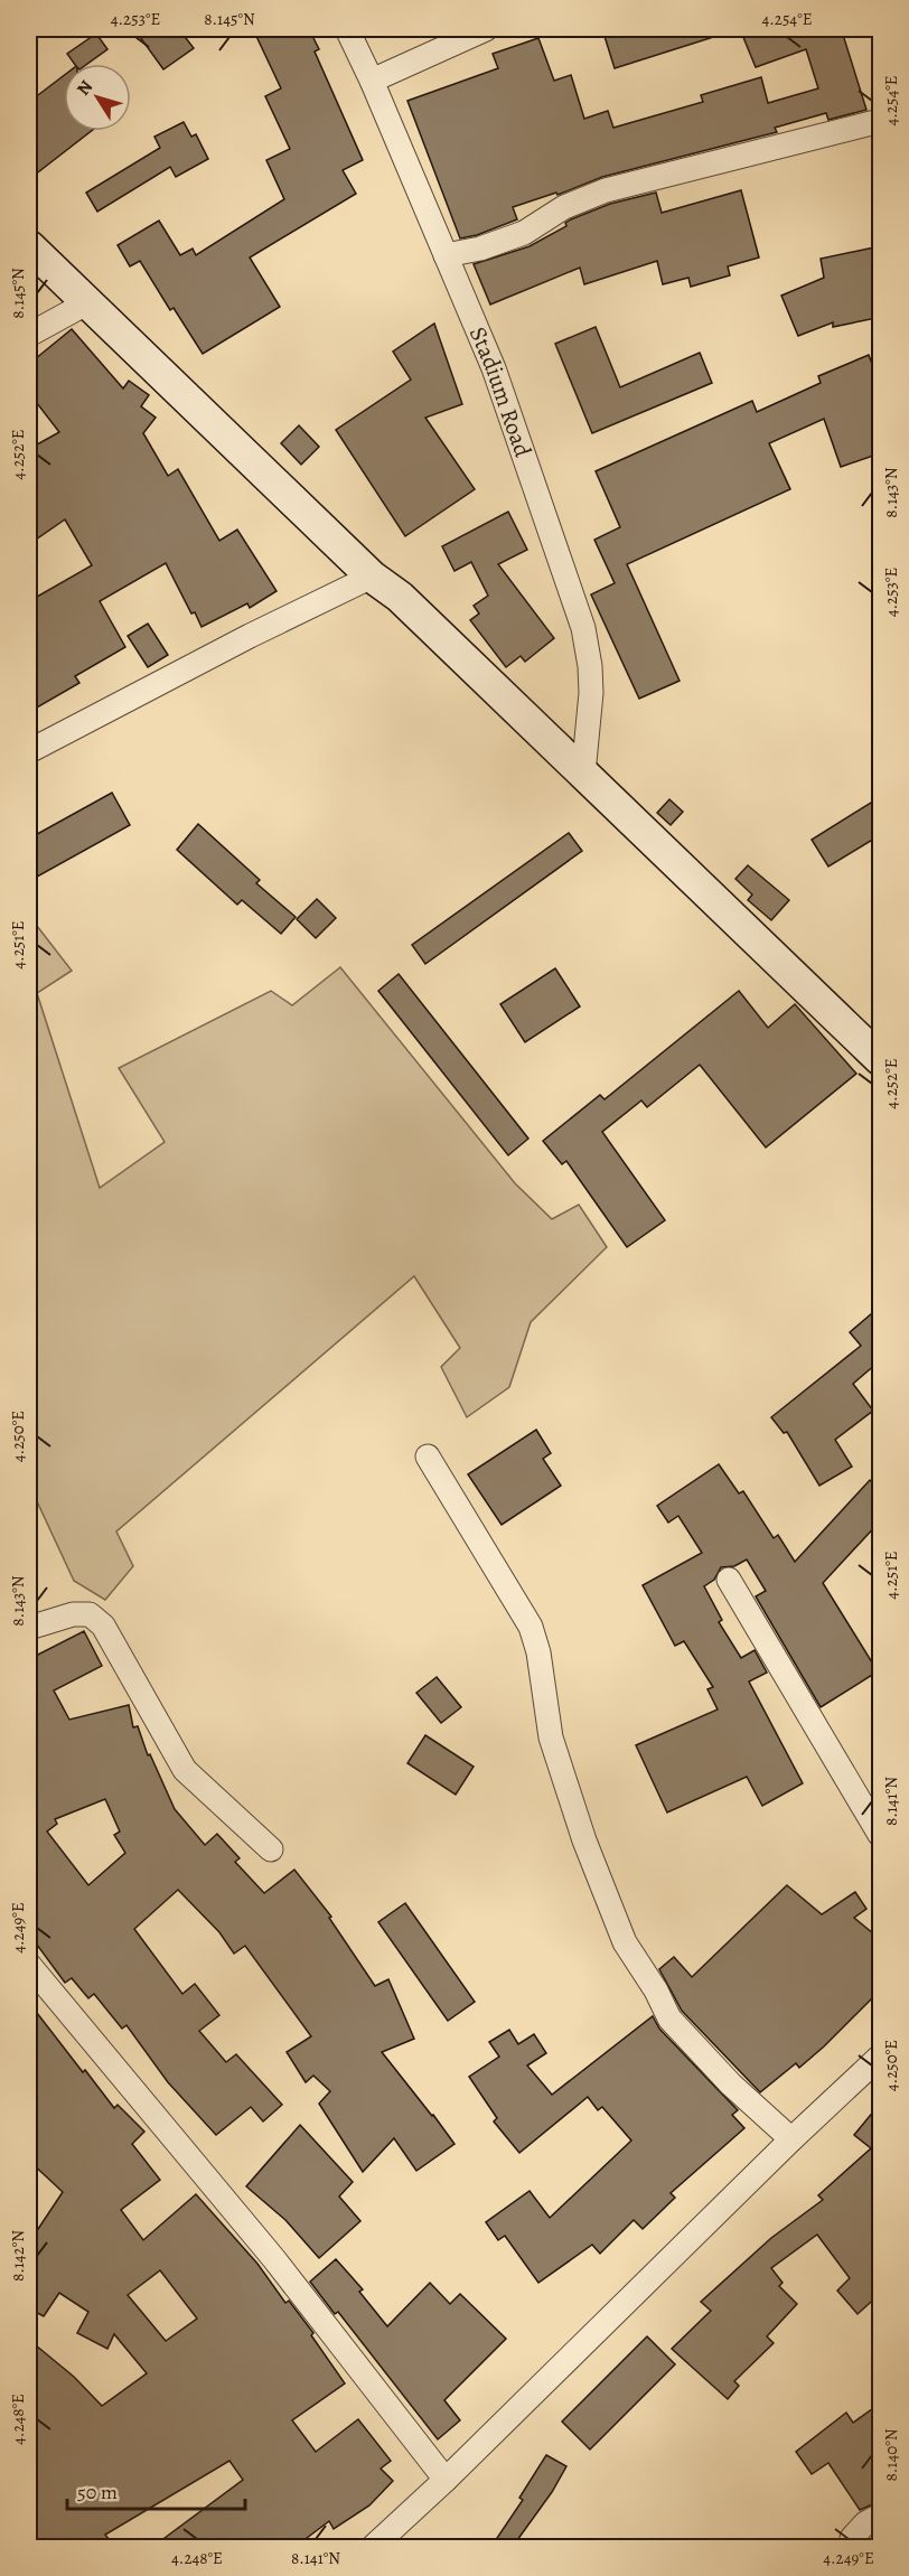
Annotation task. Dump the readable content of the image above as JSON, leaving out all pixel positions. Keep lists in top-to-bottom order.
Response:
{
  "streets": {
    "street": ["Stadium Road"]
  },
  "scale_bar": "50 m",
  "north": "top left",
  "coordinates": [
    "4.253°E",
    "8.145°N",
    "4.254°E",
    "4.252°E",
    "8.143°N",
    "4.251°E",
    "4.250°E",
    "8.141°N",
    "4.249°E",
    "8.142°N",
    "4.248°E",
    "8.140°N"
  ]
}
